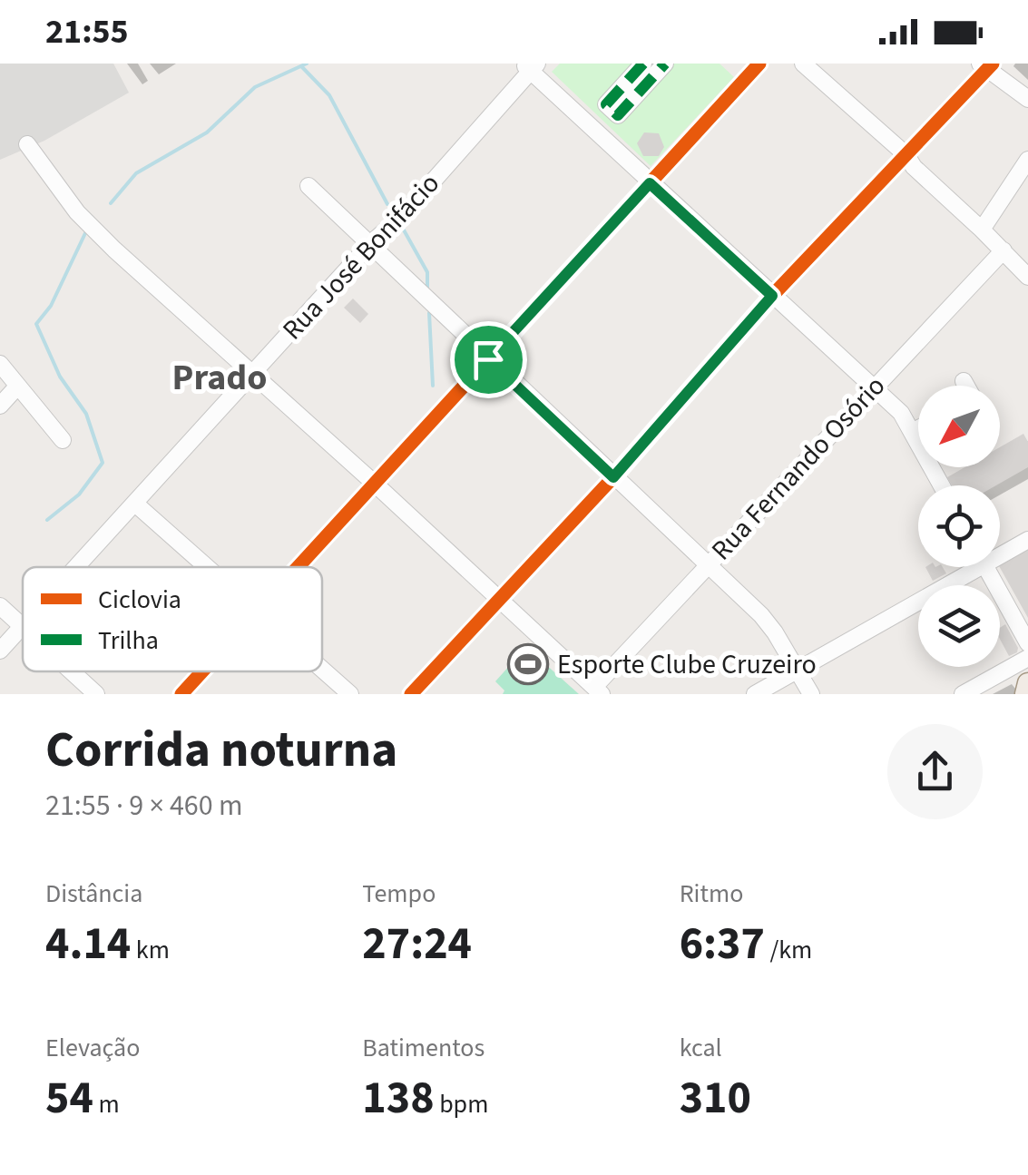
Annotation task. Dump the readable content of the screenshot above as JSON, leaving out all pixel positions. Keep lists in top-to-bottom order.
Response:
{
  "streets": {
    "street": ["Rua José Bonifácio", "Rua Fernando Osório"]
  },
  "districts": ["Prado"],
  "places": {
    "sports": ["Esporte Clube Cruzeiro"]
  },
  "legend": ["Ciclovia", "Trilha"],
  "north": "bottom left",
  "page": {
    "status": "21:55",
    "heading": ["Corrida noturna", "21:55 · 9 × 460 m"],
    "stats": [
      ["Distância", "4.14 km"],
      ["Tempo", "27:24"],
      ["Ritmo", "6:37 /km"],
      ["Elevação", "54 m"],
      ["Batimentos", "138 bpm"],
      ["kcal", "310"]
    ]
  }
}
